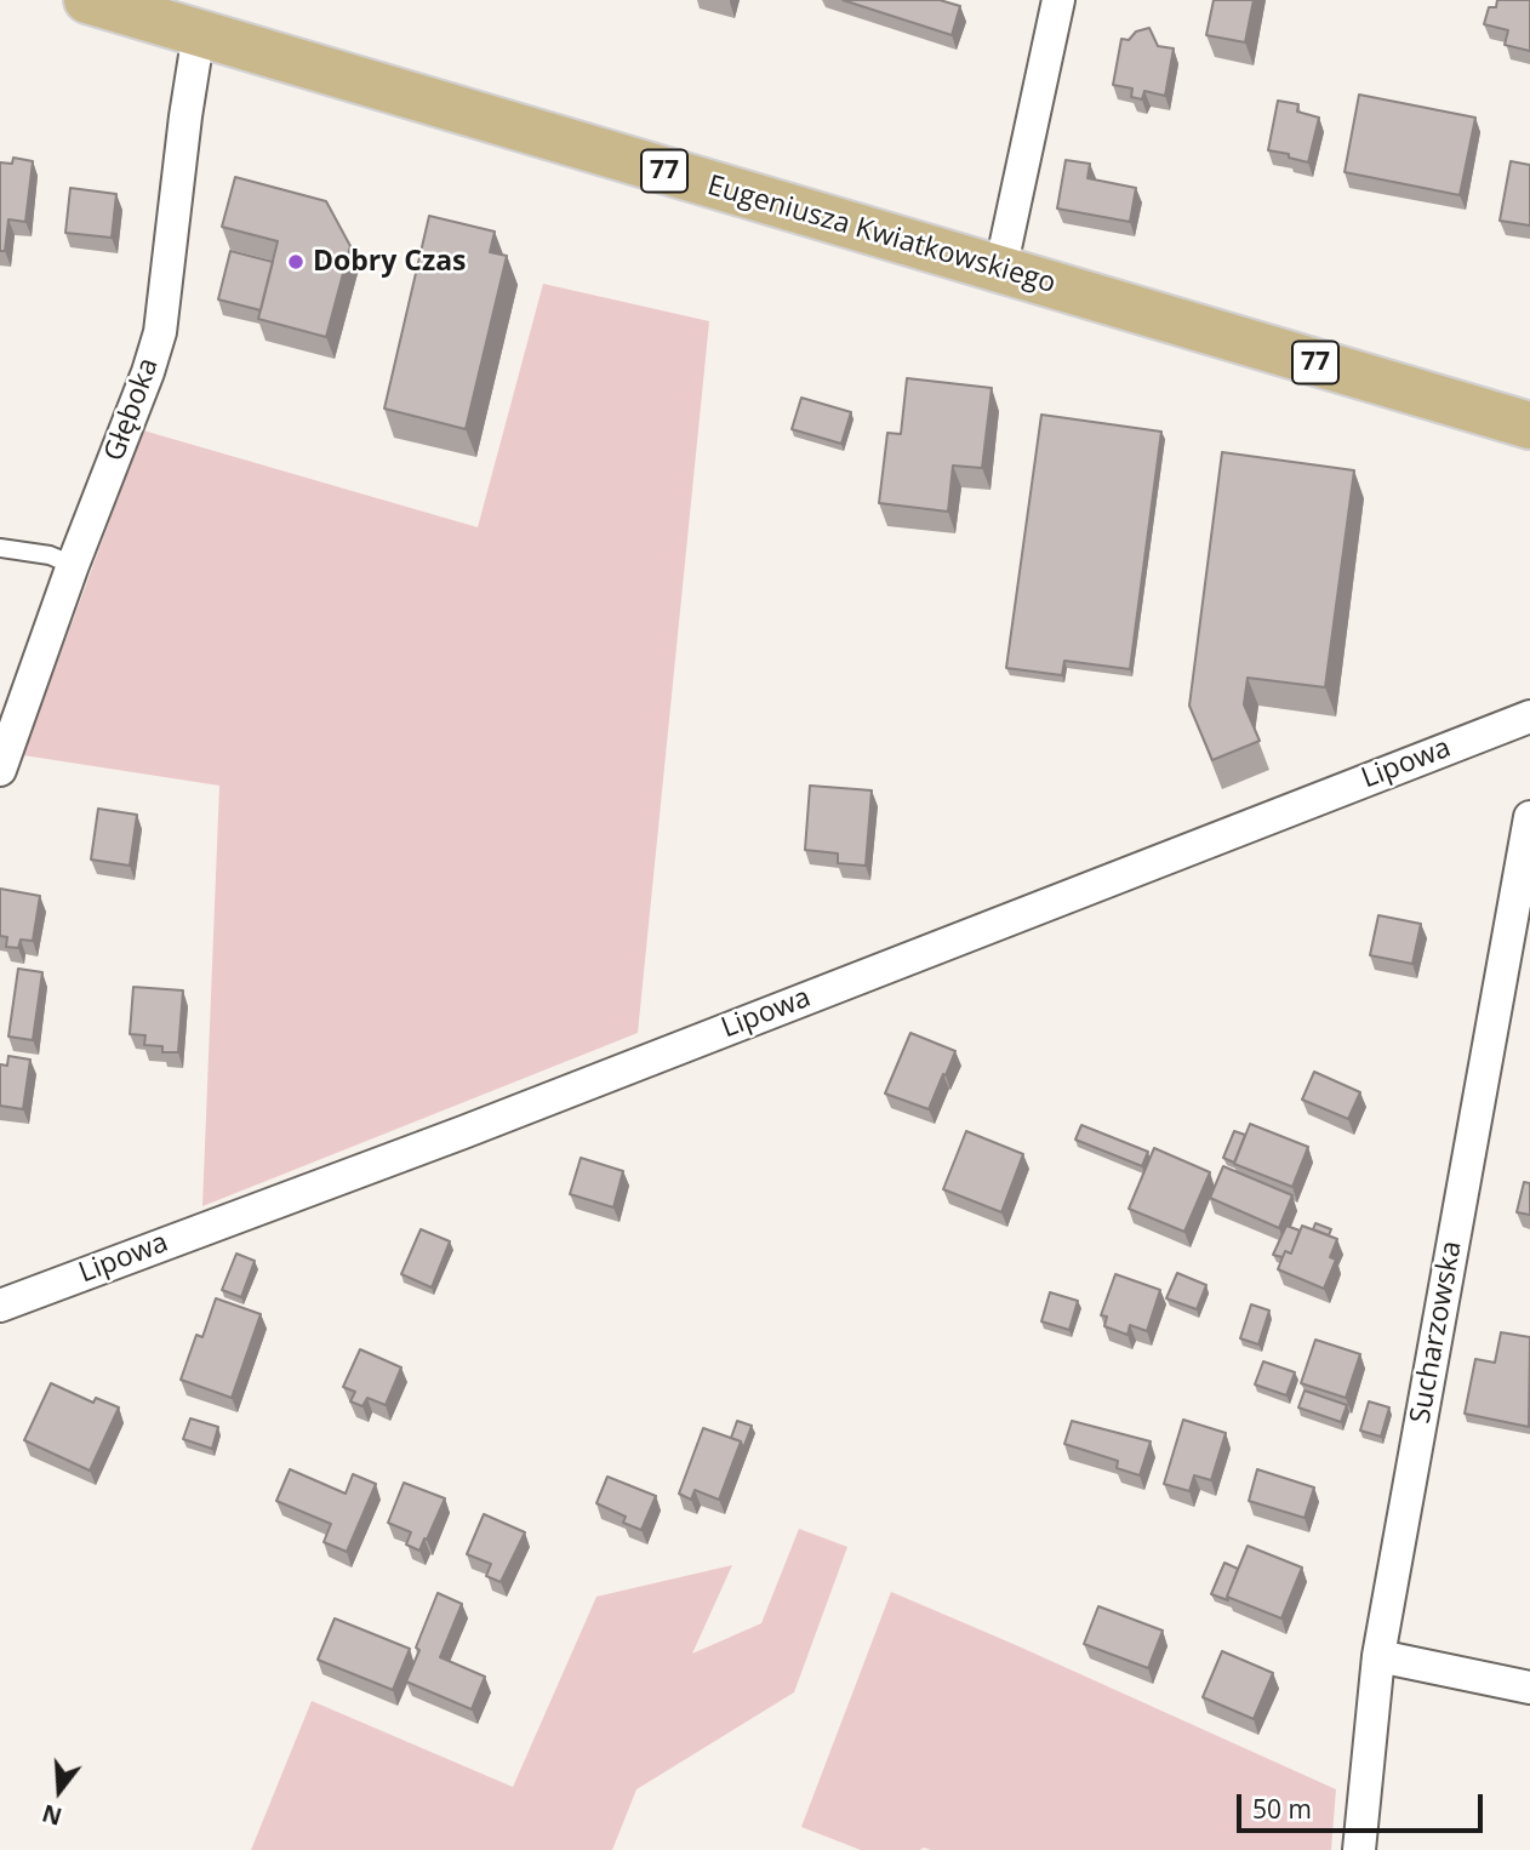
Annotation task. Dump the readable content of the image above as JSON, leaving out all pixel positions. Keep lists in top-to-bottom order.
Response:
{
  "streets": {
    "main road": ["77", "Eugeniusza Kwiatkowskiego"],
    "street": ["Głęboka", "Lipowa", "Sucharzowska"]
  },
  "crossings": [
    ["Eugeniusza Kwiatkowskiego", "Głęboka"]
  ],
  "places": ["Dobry Czas"],
  "scale_bar": "50 m",
  "north": "bottom"
}
